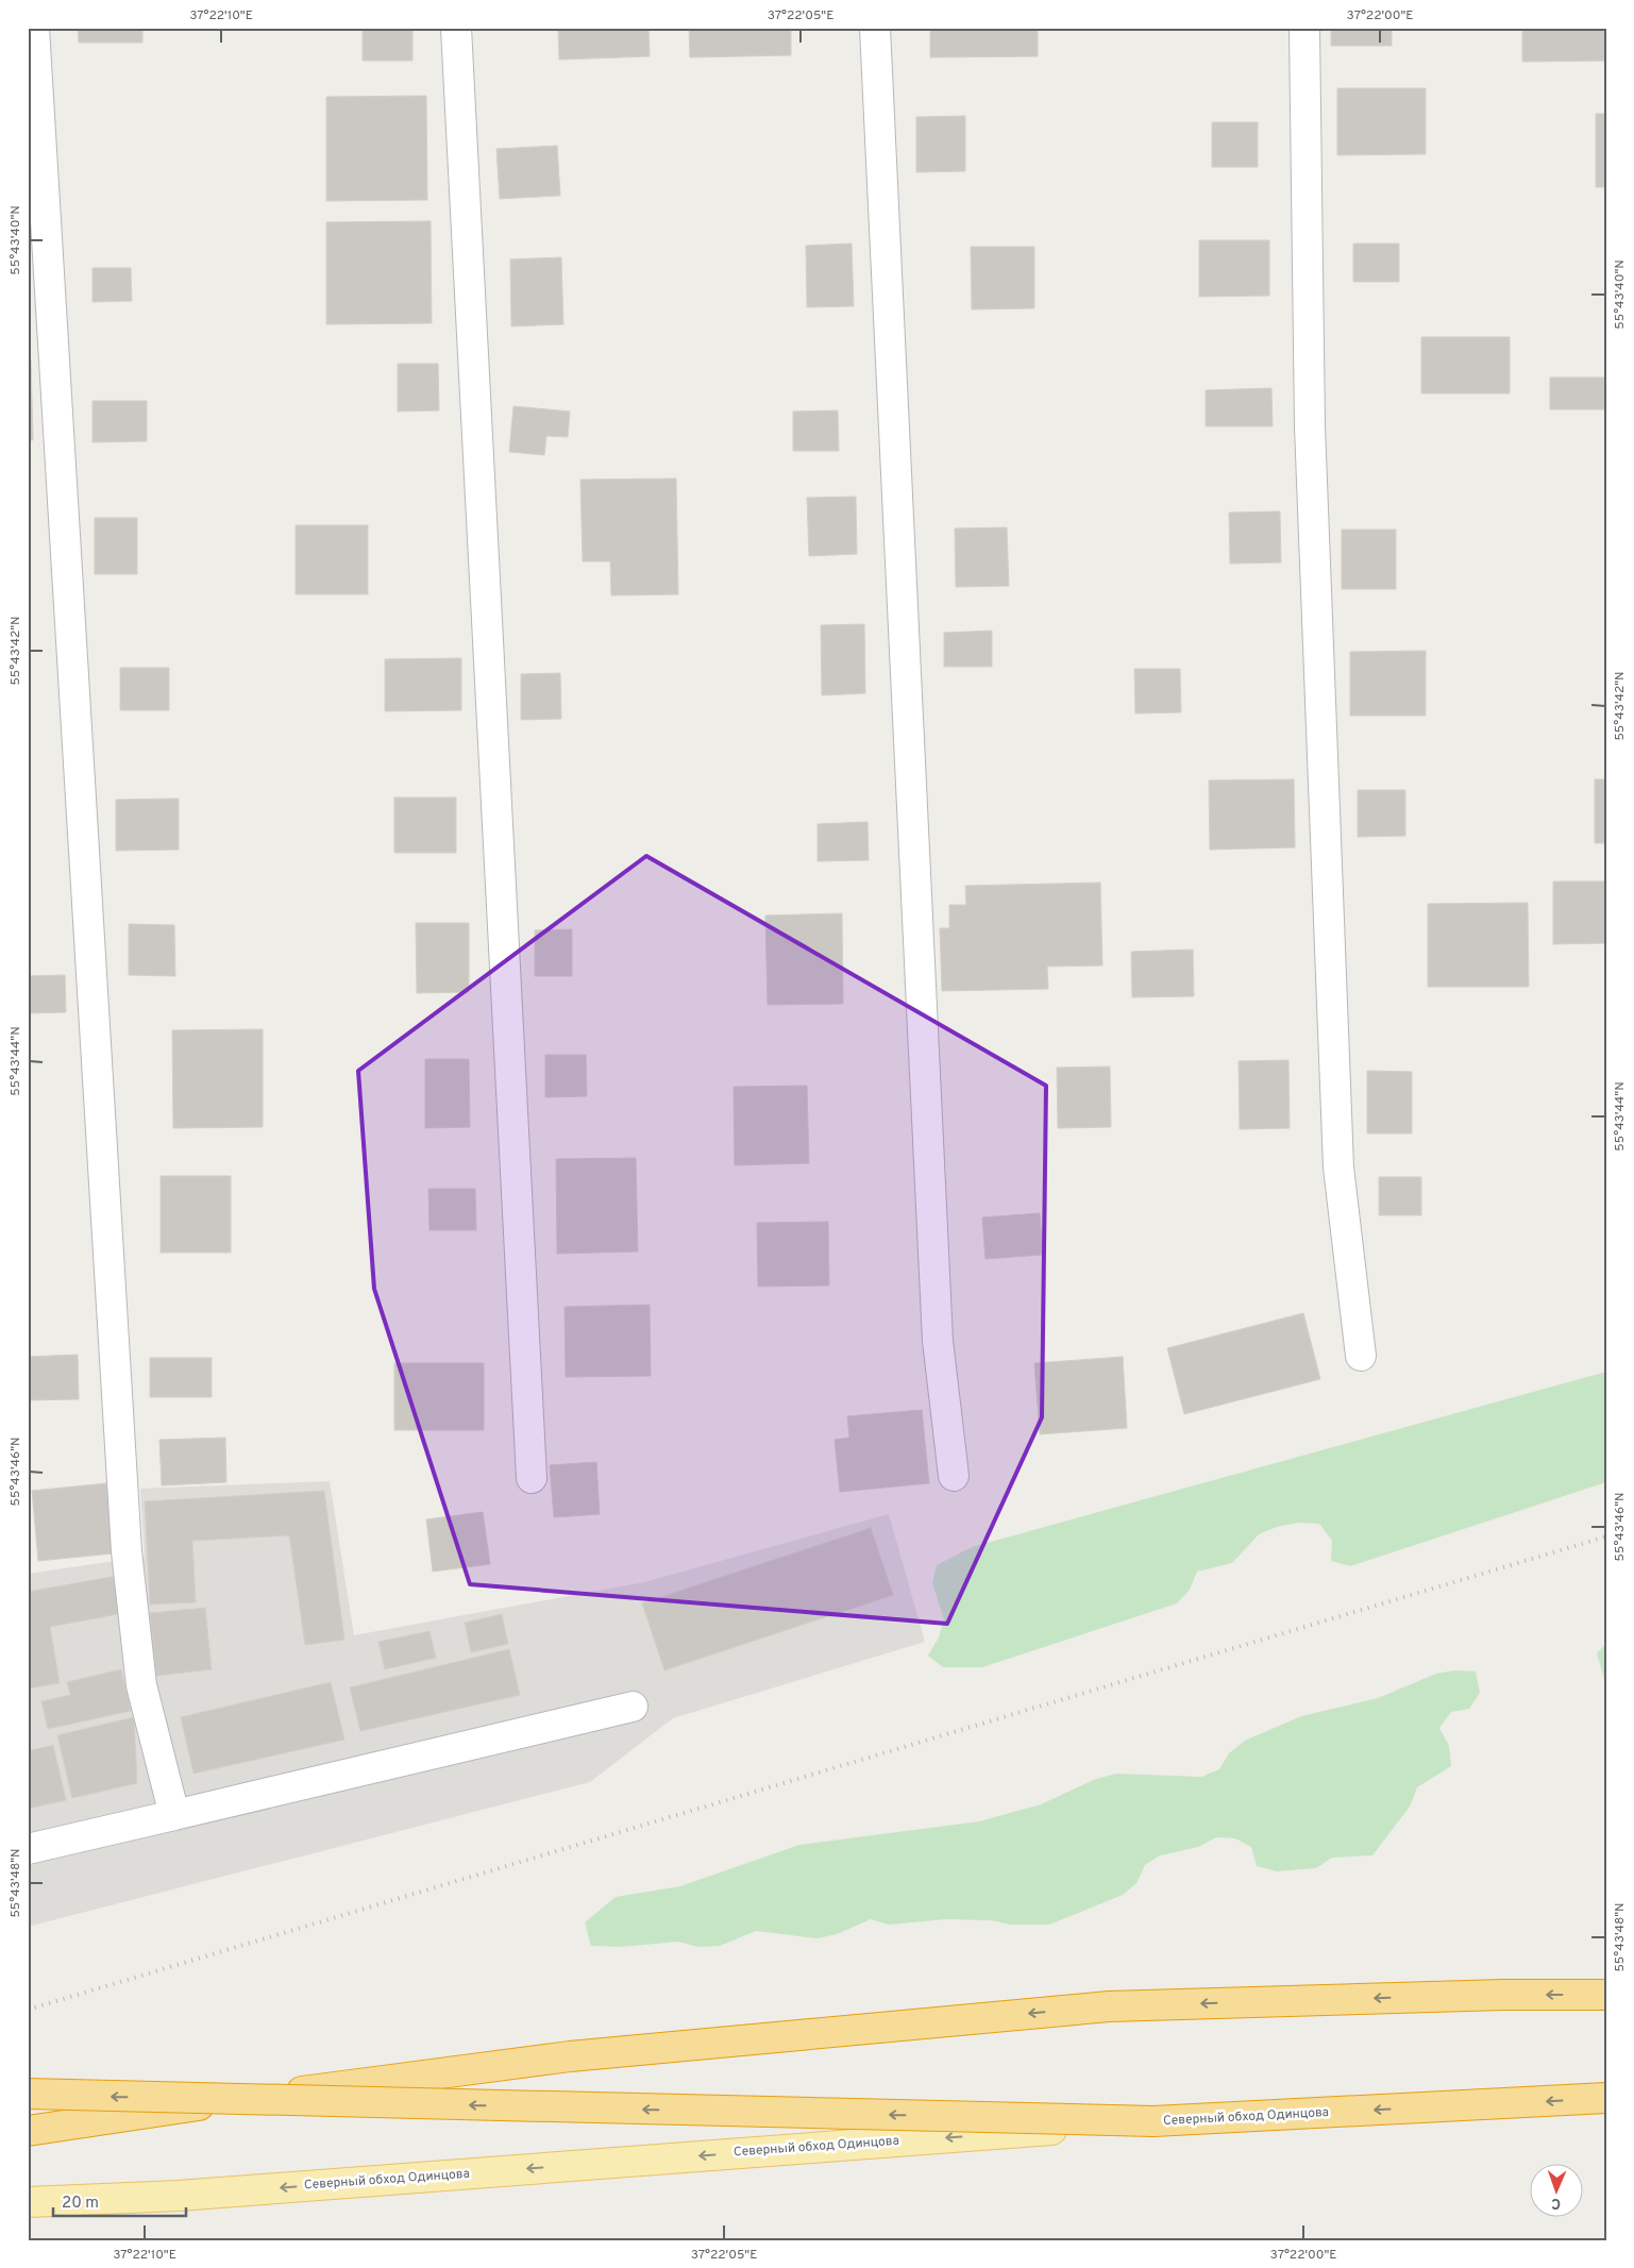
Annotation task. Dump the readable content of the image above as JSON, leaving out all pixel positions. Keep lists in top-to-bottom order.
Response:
{
  "streets": {
    "highway": ["Северный обход Одинцова"]
  },
  "scale_bar": "20 m",
  "north": "bottom",
  "coordinates": [
    "37°22'10\"E",
    "37°22'05\"E",
    "37°22'00\"E",
    "55°43'40\"N",
    "55°43'42\"N",
    "55°43'44\"N",
    "55°43'46\"N",
    "55°43'48\"N"
  ]
}
